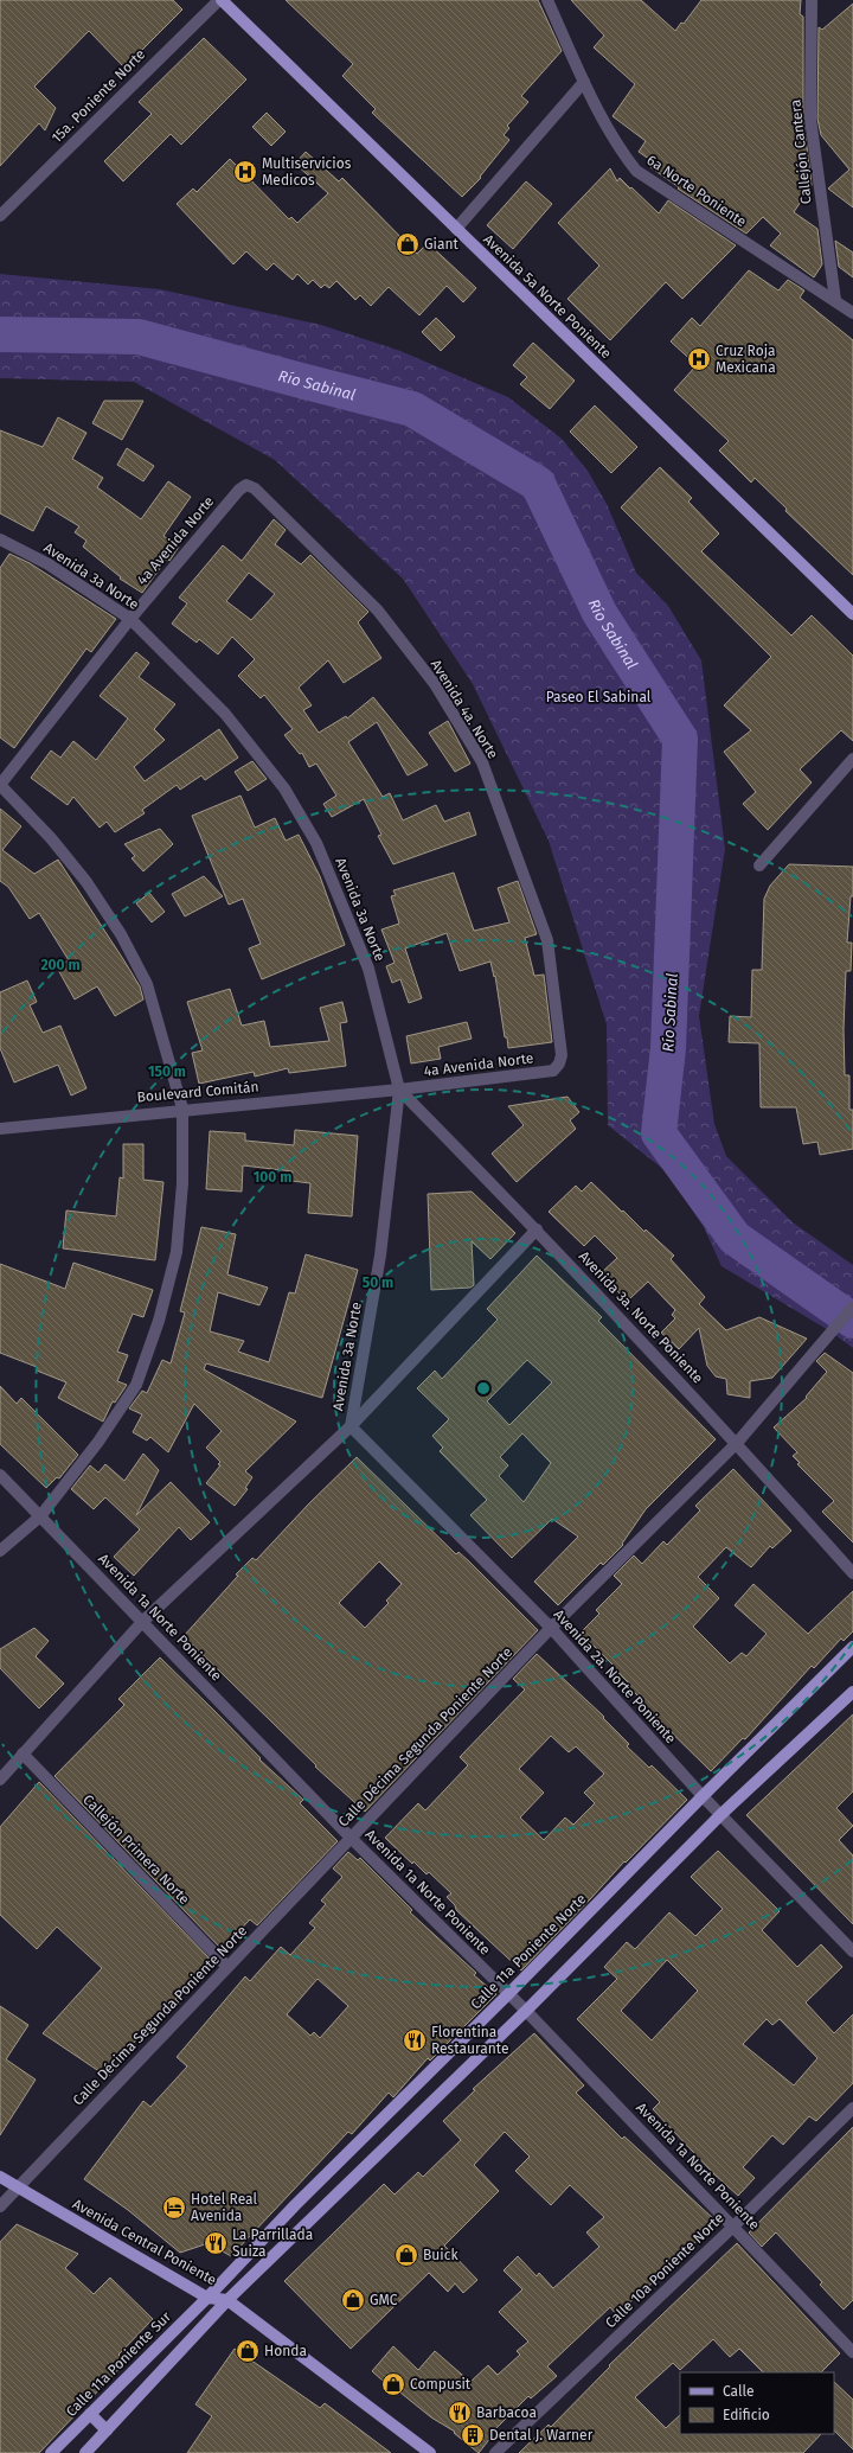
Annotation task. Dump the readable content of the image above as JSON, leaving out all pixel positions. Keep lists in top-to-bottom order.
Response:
{
  "streets": {
    "main road": [
      "Avenida 5a Norte Poniente",
      "Calle 11a Poniente Norte",
      "Avenida Central Poniente",
      "Calle 11a Poniente Sur"
    ],
    "street": [
      "15a. Poniente Norte",
      "Callejón Cantera",
      "6a Norte Poniente",
      "4a Avenida Norte",
      "Avenida 3a Norte",
      "Avenida 4a. Norte",
      "Boulevard Comitán",
      "Avenida 3a. Norte Poniente",
      "Avenida 1a Norte Poniente",
      "Avenida 2a. Norte Poniente",
      "Calle Décima Segunda Poniente Norte",
      "Callejón Primera Norte",
      "Calle 10a Poniente Norte"
    ]
  },
  "crossings": [
    ["15a. Poniente Norte", "Avenida 5a Norte Poniente"],
    ["Callejón Cantera", "6a Norte Poniente"],
    ["4a Avenida Norte", "Avenida 3a Norte"],
    ["4a Avenida Norte", "Avenida 4a. Norte"],
    ["4a Avenida Norte", "Boulevard Comitán"],
    ["4a Avenida Norte", "Avenida 3a. Norte Poniente"],
    ["Avenida 3a Norte", "Boulevard Comitán"],
    ["Avenida 3a Norte", "Avenida 3a. Norte Poniente"],
    ["Avenida 3a Norte", "Avenida 2a. Norte Poniente"],
    ["Boulevard Comitán", "Avenida 3a. Norte Poniente"],
    ["Avenida 3a. Norte Poniente", "Calle Décima Segunda Poniente Norte"],
    ["Avenida 1a Norte Poniente", "Calle Décima Segunda Poniente Norte"],
    ["Avenida 1a Norte Poniente", "Calle 11a Poniente Norte"],
    ["Avenida 1a Norte Poniente", "Calle 10a Poniente Norte"],
    ["Avenida 2a. Norte Poniente", "Calle Décima Segunda Poniente Norte"],
    ["Avenida 2a. Norte Poniente", "Calle 11a Poniente Norte"],
    ["Calle Décima Segunda Poniente Norte", "Callejón Primera Norte"],
    ["Calle Décima Segunda Poniente Norte", "Avenida Central Poniente"],
    ["Calle 11a Poniente Norte", "Avenida Central Poniente"],
    ["Calle 11a Poniente Norte", "Calle 11a Poniente Sur"],
    ["Avenida Central Poniente", "Calle 11a Poniente Sur"]
  ],
  "water": ["Río Sabinal"],
  "parks": ["Paseo El Sabinal"],
  "places": {
    "hospital": ["Multiservicios Medicos", "Cruz Roja Mexicana"],
    "shop": [
      "Giant",
      "Buick",
      "GMC",
      "Honda",
      "Compusit"
    ],
    "restaurant": ["Florentina Restaurante", "La Parrillada Suiza", "Barbacoa"],
    "hotel": ["Hotel Real Avenida"],
    "building": ["Dental J. Warner"]
  },
  "legend": ["Calle", "Edificio"],
  "rings": [
    "200 m",
    "150 m",
    "100 m",
    "50 m"
  ]
}
